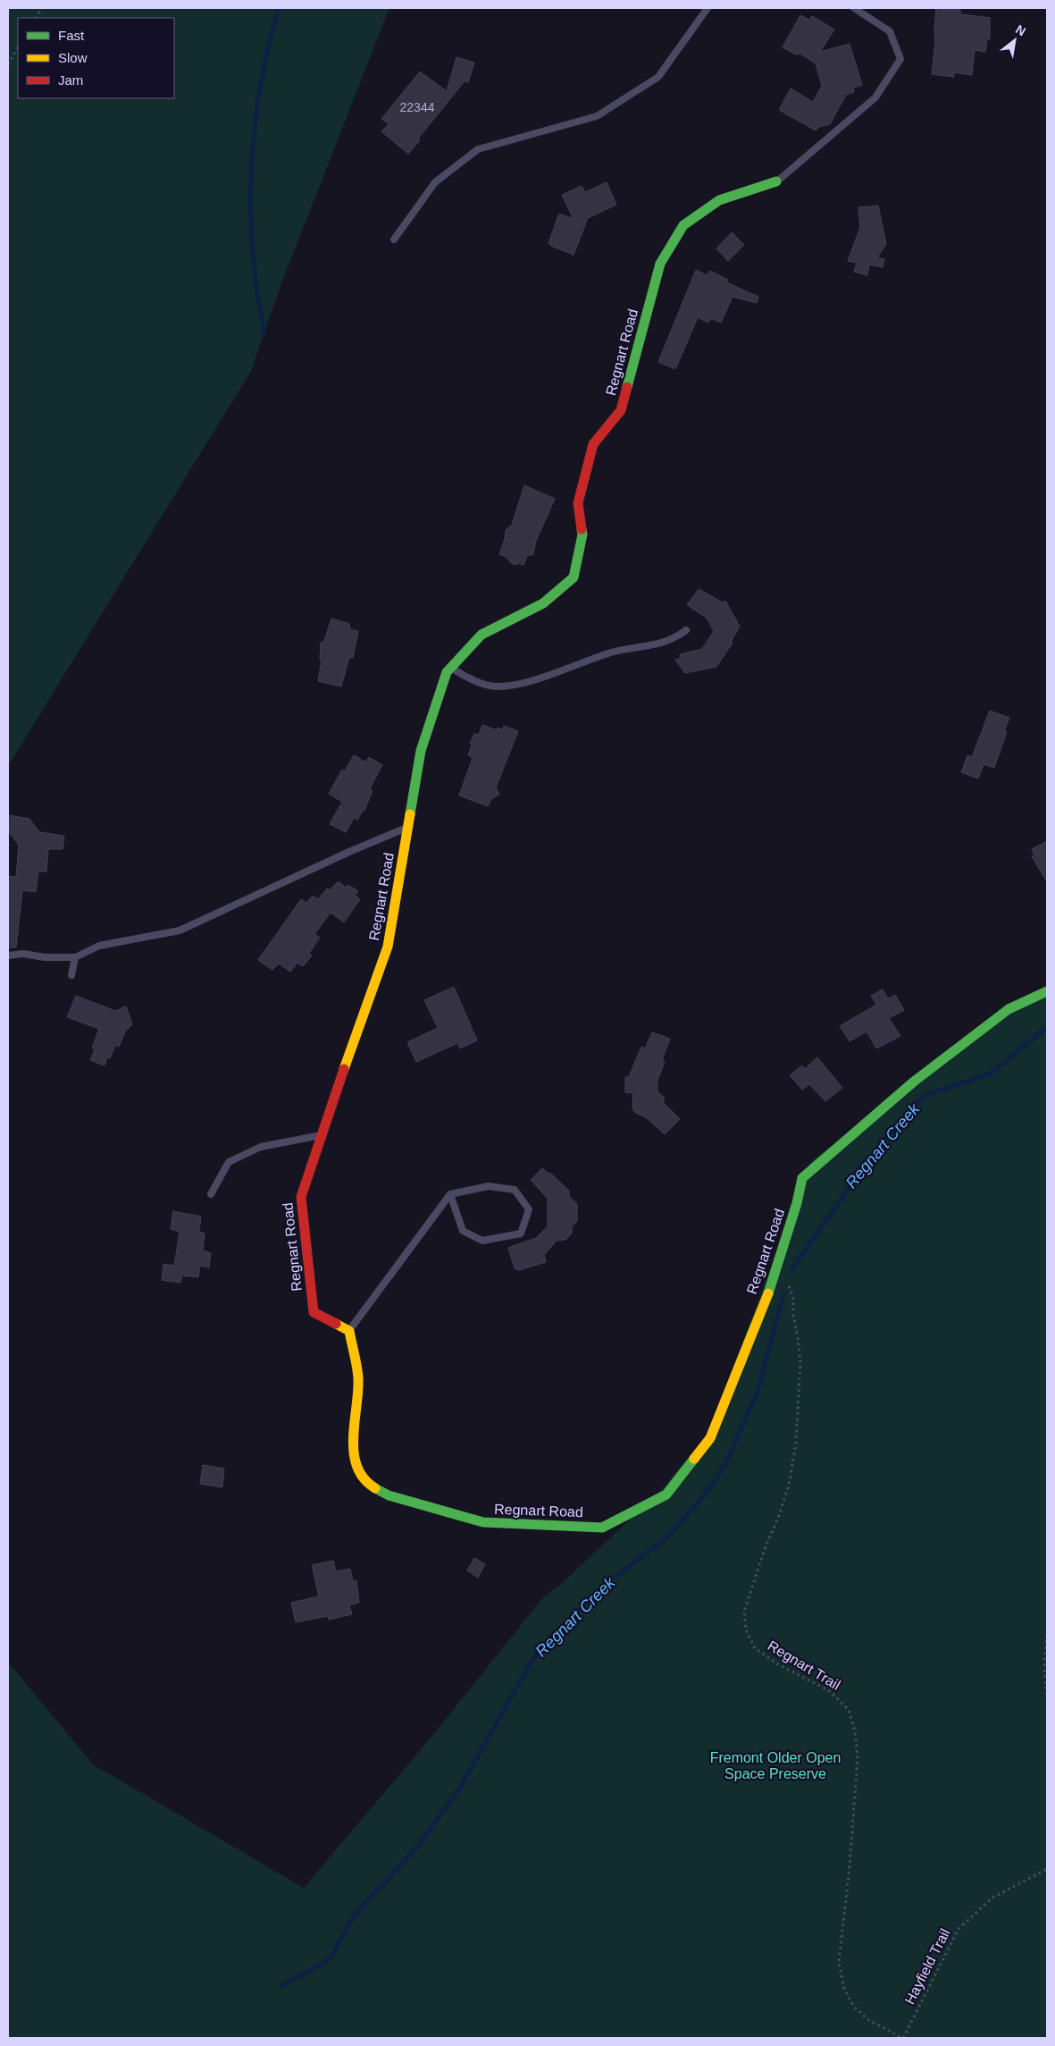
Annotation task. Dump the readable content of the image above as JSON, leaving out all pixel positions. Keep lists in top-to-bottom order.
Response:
{
  "streets": {
    "street": ["Regnart Road"],
    "path": ["Regnart Trail", "Hayfield Trail"]
  },
  "crossings": [
    ["Regnart Trail", "Hayfield Trail"]
  ],
  "water": ["Regnart Creek"],
  "parks": ["Fremont Older Open Space Preserve"],
  "house_numbers": ["22344"],
  "legend": ["Fast", "Slow", "Jam"],
  "north": "top right"
}
